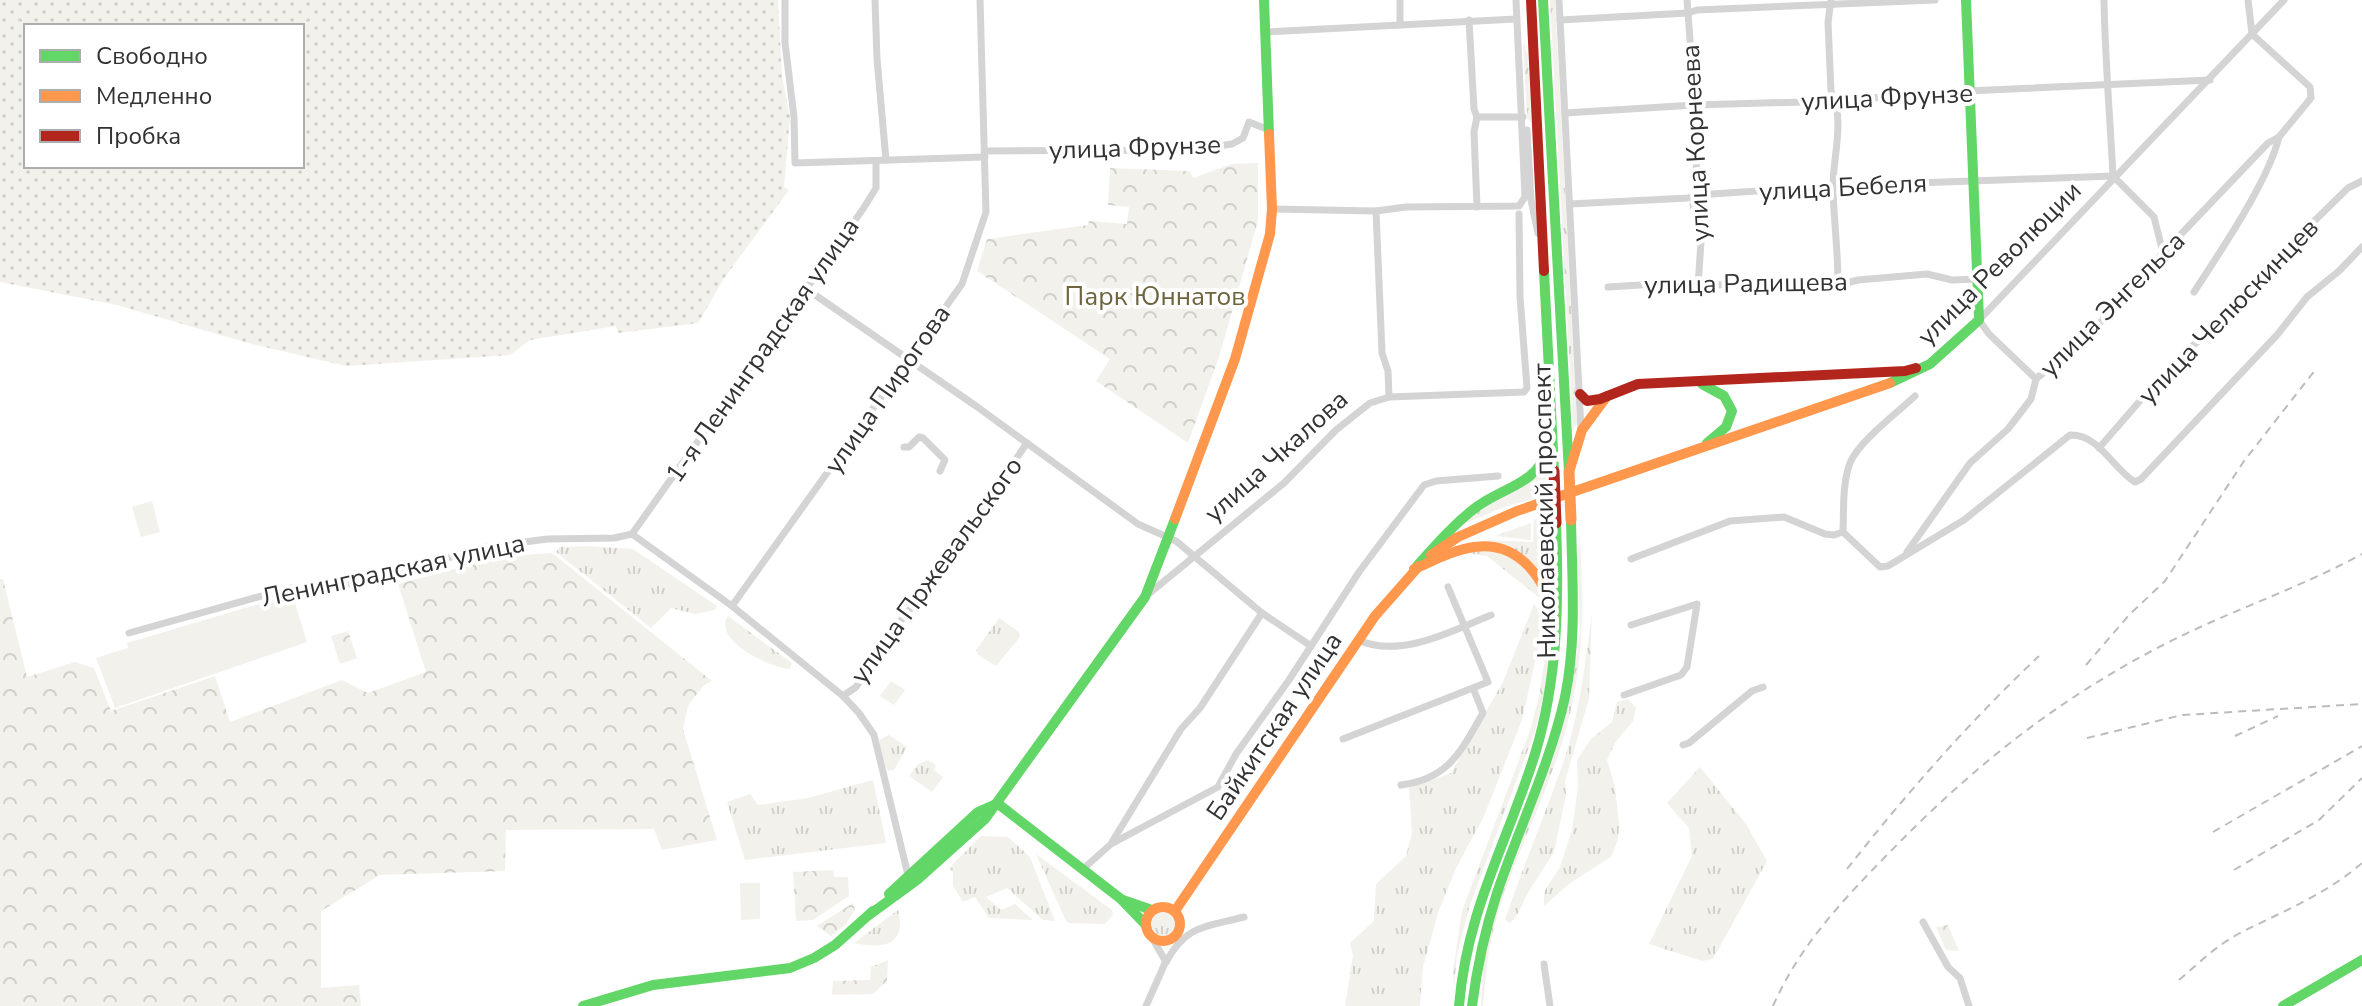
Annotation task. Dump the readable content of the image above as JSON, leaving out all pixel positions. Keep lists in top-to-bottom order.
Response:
{
  "streets": {
    "main road": ["улица Революции", "Николаевский проспект", "Байкитская улица"],
    "street": [
      "улица Фрунзе",
      "улица Корнеева",
      "улица Бебеля",
      "улица Радищева",
      "улица Энгельса",
      "улица Челюскинцев",
      "1-я Ленинградская улица",
      "улица Пирогова",
      "улица Чкалова",
      "Ленинградская улица",
      "улица Пржевальского"
    ]
  },
  "crossings": [
    ["улица Фрунзе", "улица Корнеева"],
    ["улица Фрунзе", "улица Революции"],
    ["улица Фрунзе", "1-я Ленинградская улица"],
    ["улица Фрунзе", "улица Пирогова"],
    ["улица Корнеева", "улица Бебеля"],
    ["улица Корнеева", "улица Радищева"],
    ["улица Бебеля", "улица Революции"],
    ["улица Революции", "улица Энгельса"],
    ["улица Революции", "Байкитская улица"],
    ["1-я Ленинградская улица", "улица Чкалова"],
    ["1-я Ленинградская улица", "Ленинградская улица"],
    ["улица Пирогова", "улица Чкалова"],
    ["улица Чкалова", "улица Пржевальского"]
  ],
  "parks": ["Парк Юннатов"],
  "legend": ["Свободно", "Медленно", "Пробка"]
}
